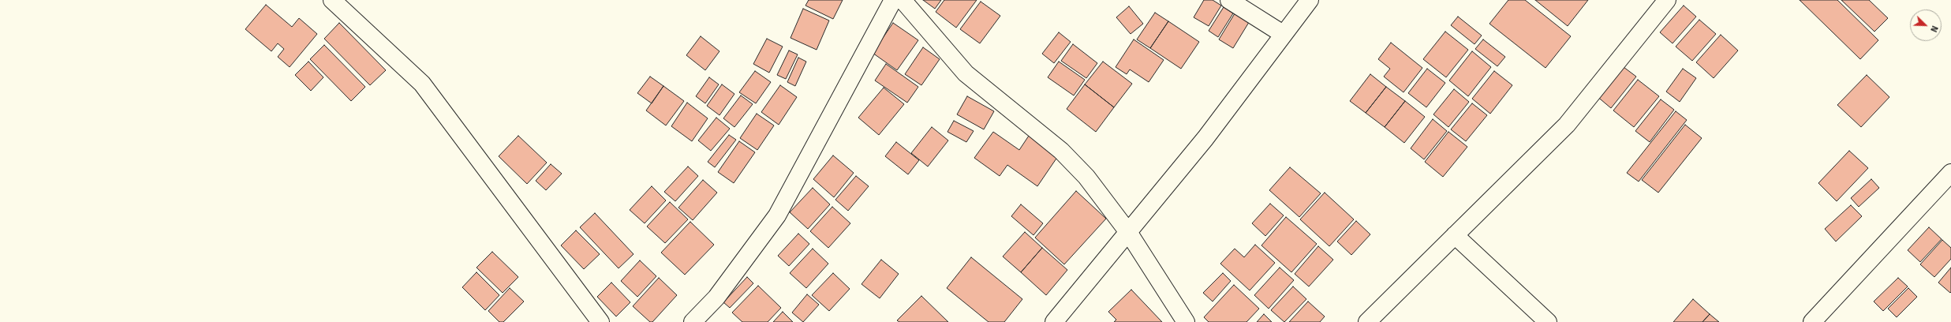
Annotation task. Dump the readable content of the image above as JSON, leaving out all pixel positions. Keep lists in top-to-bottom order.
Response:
{
  "north": "bottom right"
}
